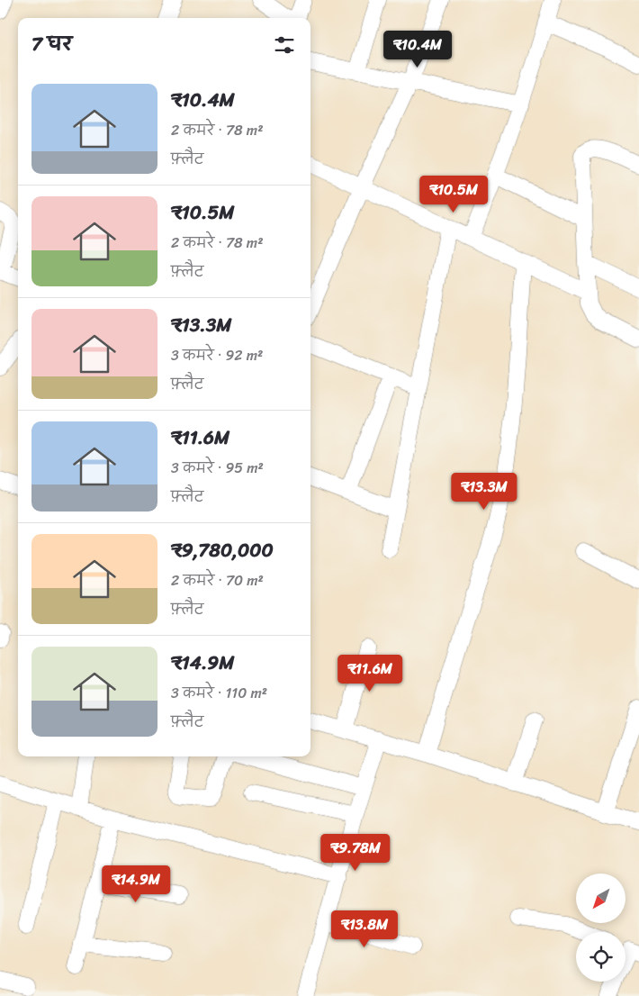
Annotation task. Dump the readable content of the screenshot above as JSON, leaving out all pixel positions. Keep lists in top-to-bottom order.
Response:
{
  "north": "bottom left",
  "page": {
    "heading": "7 घर",
    "price": [
      "₹10.4M",
      "₹10.5M",
      "₹13.3M",
      "₹11.6M",
      "₹9.78M",
      "₹14.9M",
      "₹13.8M"
    ],
    "list": [
      {
        "name": "₹10.4M",
        "note": "2 कमरे · 78 m² · फ़्लैट"
      },
      {
        "name": "₹10.5M",
        "note": "2 कमरे · 78 m² · फ़्लैट"
      },
      {
        "name": "₹13.3M",
        "note": "3 कमरे · 92 m² · फ़्लैट"
      },
      {
        "name": "₹11.6M",
        "note": "3 कमरे · 95 m² · फ़्लैट"
      },
      {
        "name": "₹9,780,000",
        "note": "2 कमरे · 70 m² · फ़्लैट"
      },
      {
        "name": "₹14.9M",
        "note": "3 कमरे · 110 m² · फ़्लैट"
      }
    ]
  }
}
